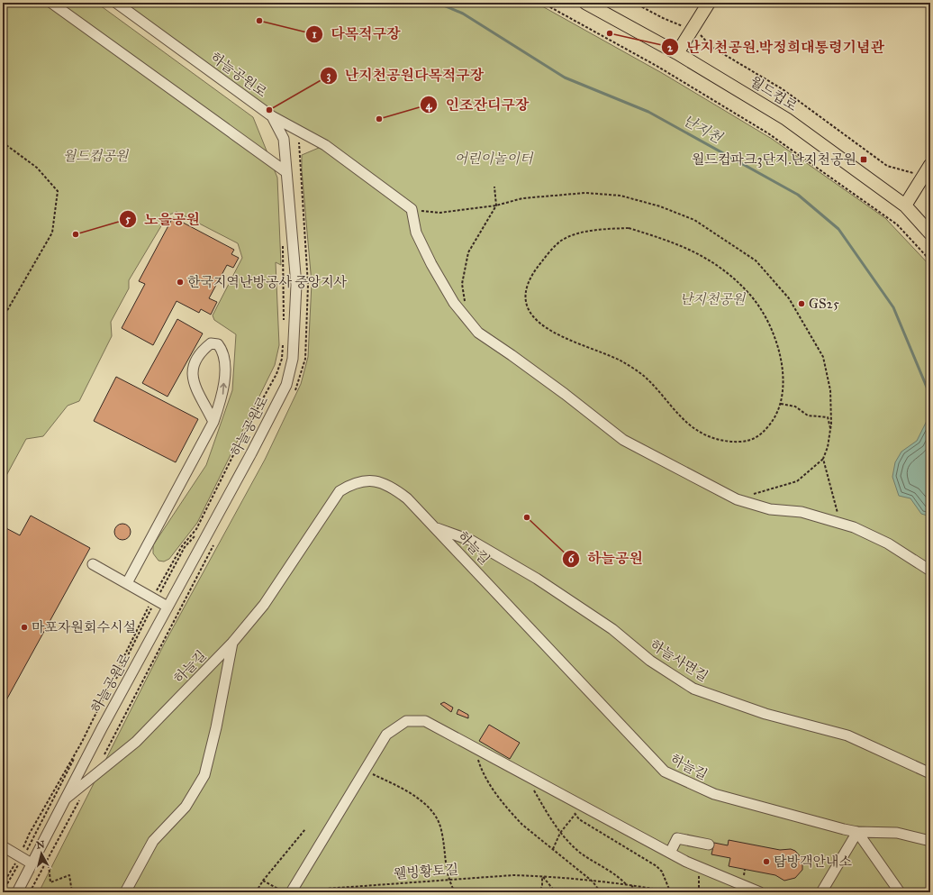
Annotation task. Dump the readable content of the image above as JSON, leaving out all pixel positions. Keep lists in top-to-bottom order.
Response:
{
  "streets": {
    "main road": ["월드컵로"],
    "street": ["하늘공원로", "하늘길", "하늘사면길"],
    "path": ["웰빙황토길"]
  },
  "crossings": [
    ["하늘공원로", "하늘길"],
    ["하늘길", "하늘사면길"]
  ],
  "water": ["난지천"],
  "parks": ["월드컵공원", "어린이놀이터", "난지천공원"],
  "places": {
    "other": [
      "다목적구장",
      "난지천공원.박정희대통령기념관",
      "난지천공원다목적구장",
      "인조잔디구장",
      "노을공원",
      "한국지역난방공사 중앙지사",
      "GS25",
      "하늘공원",
      "마포자원회수시설",
      "탐방객안내소"
    ],
    "transit": ["월드컵파크3단지.난지천공원"]
  },
  "north": "top"
}
